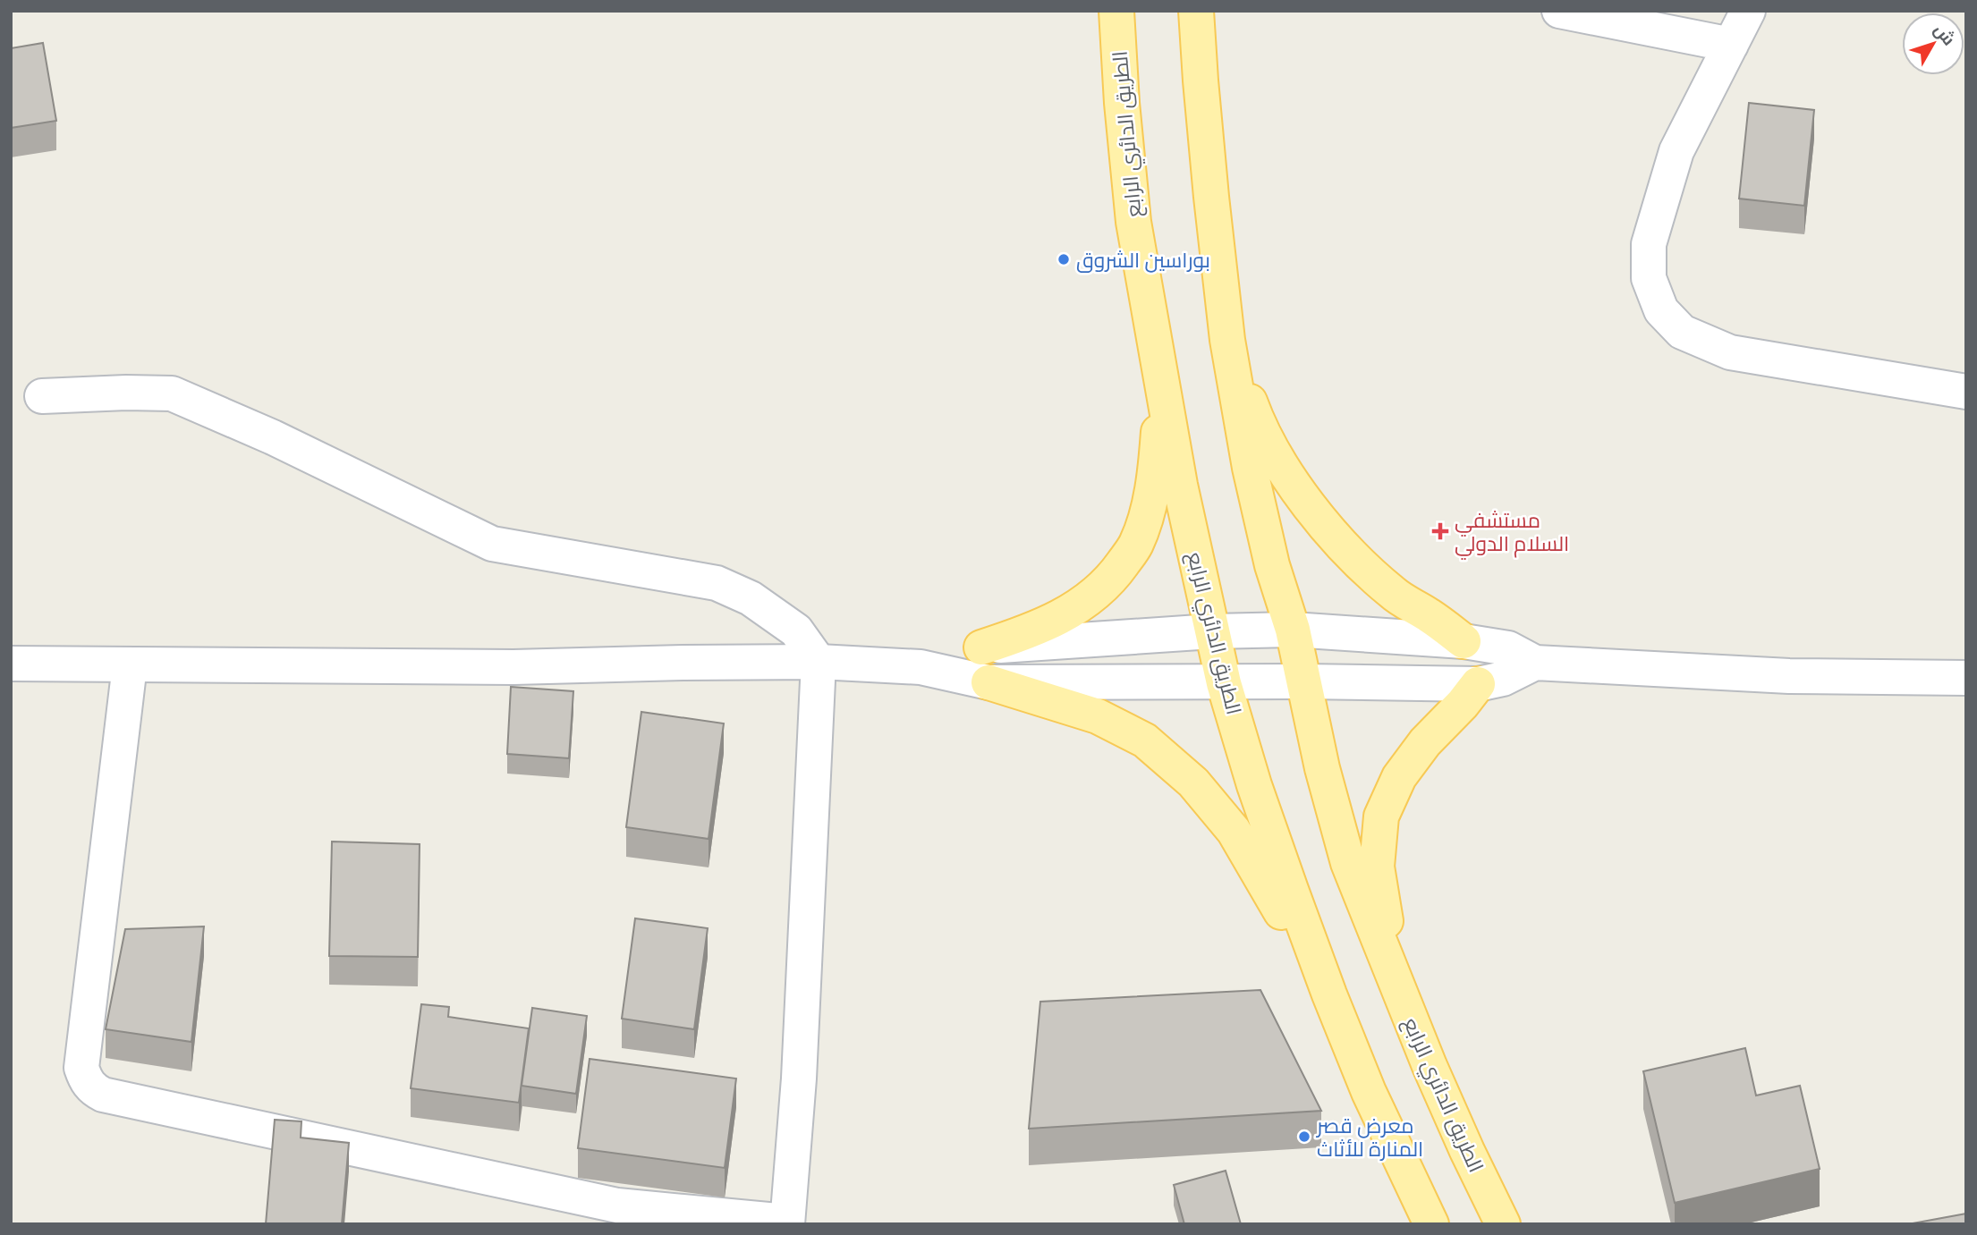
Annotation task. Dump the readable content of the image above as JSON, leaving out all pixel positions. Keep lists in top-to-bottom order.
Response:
{
  "streets": {
    "main road": ["الطريق الدائري الرابع"]
  },
  "places": {
    "other": ["بوراسين الشروق", "معرض قصر المنارة للأثاث"],
    "health": ["مستشفي السلام الدولي"]
  },
  "north": "top right"
}
